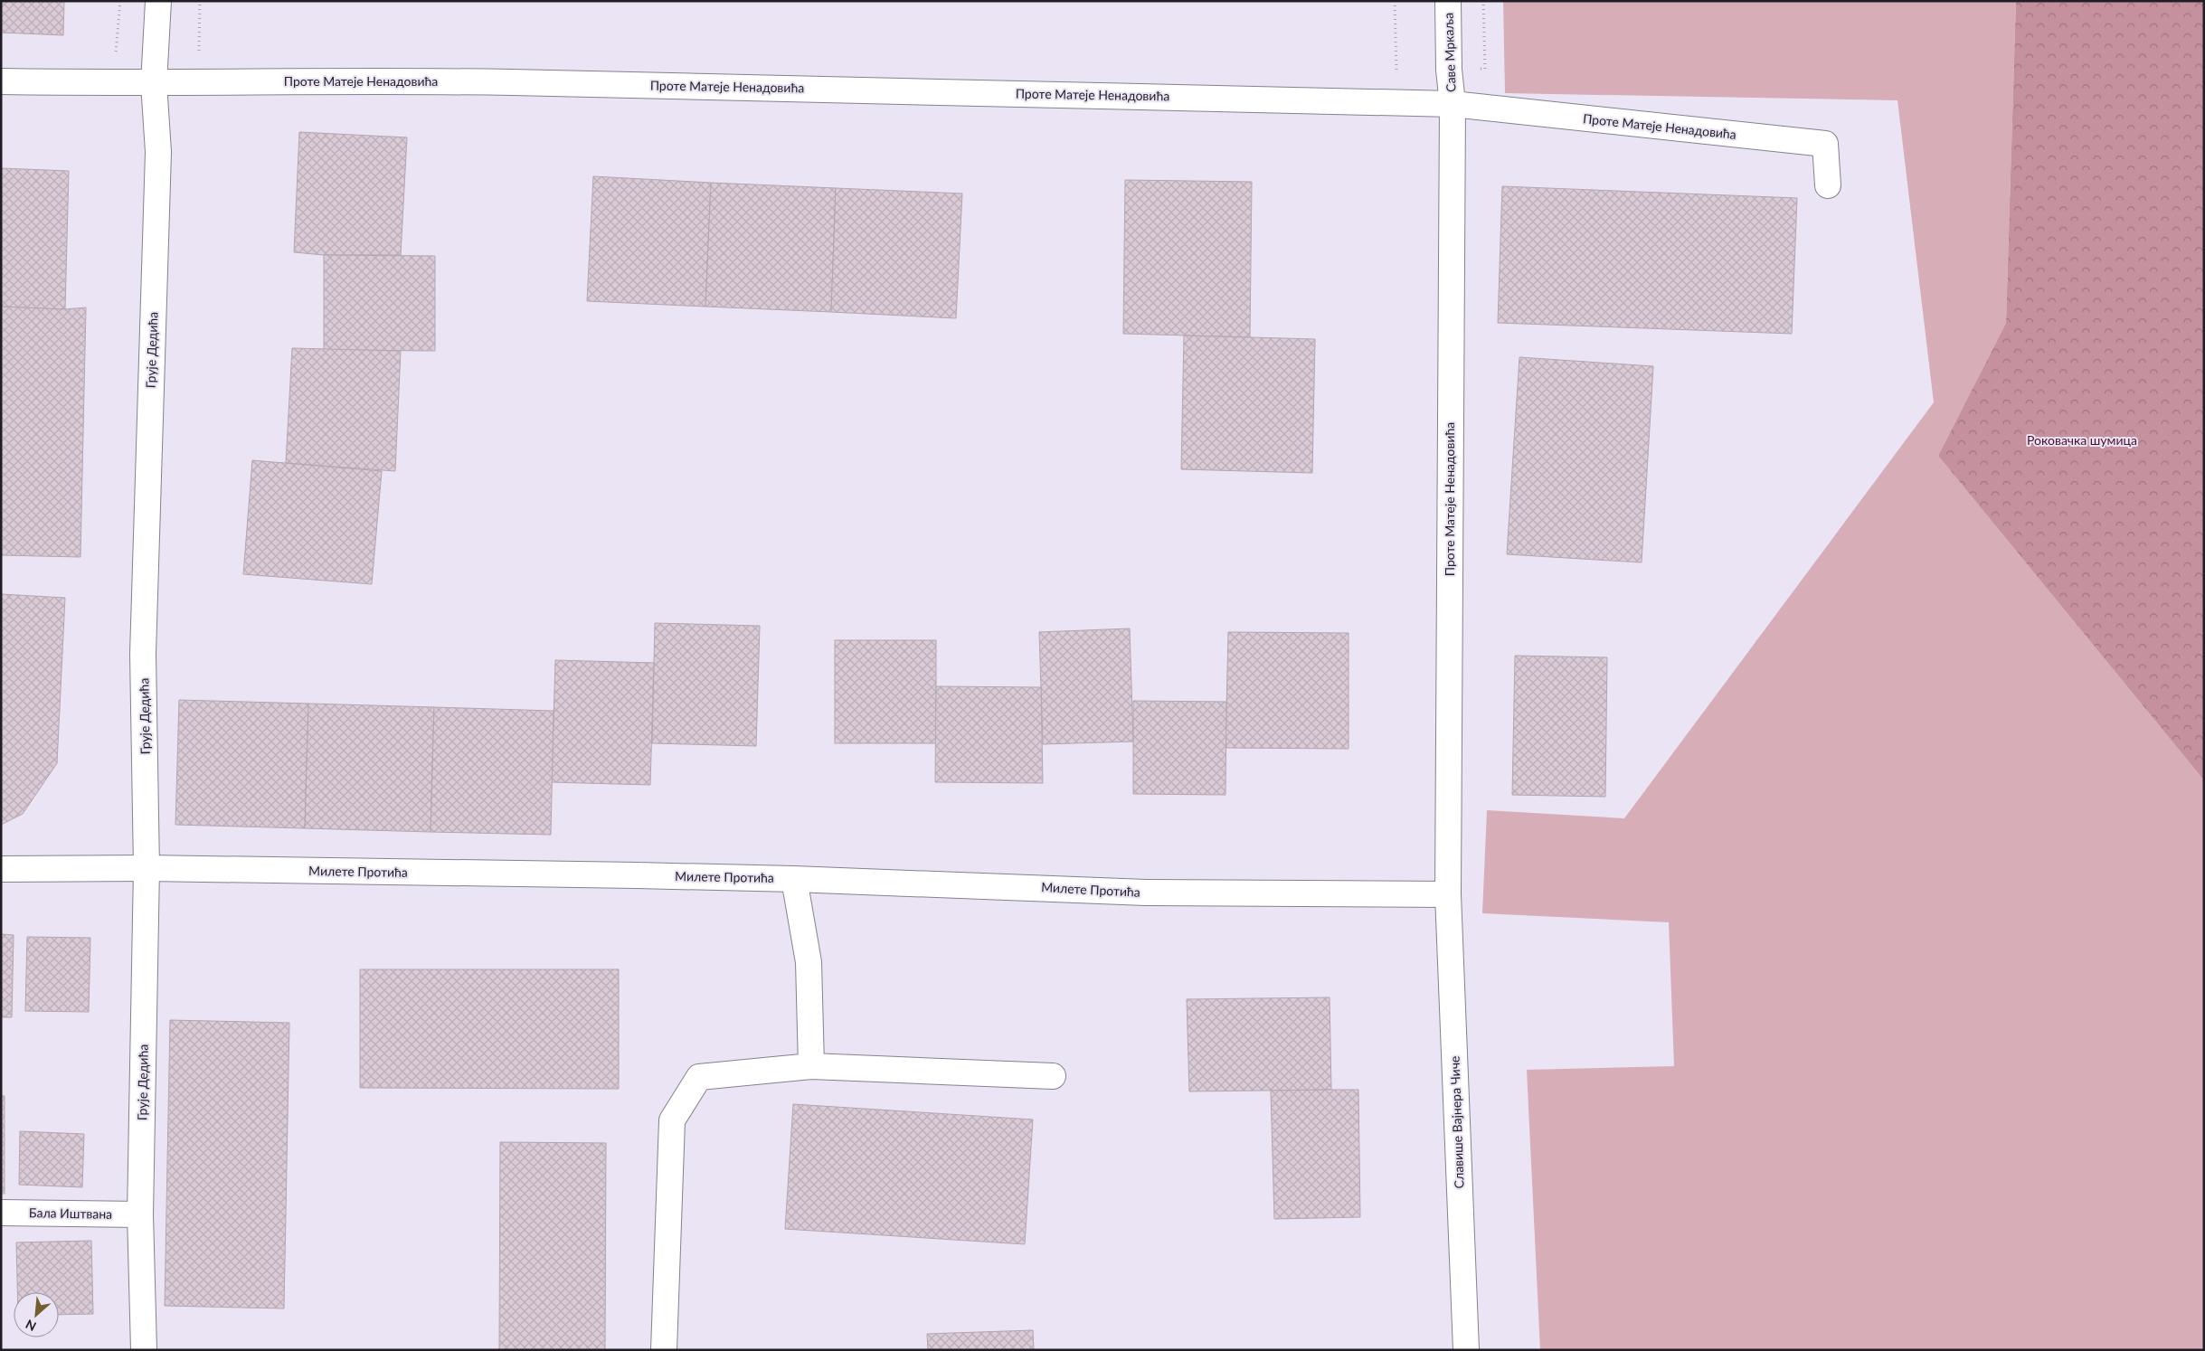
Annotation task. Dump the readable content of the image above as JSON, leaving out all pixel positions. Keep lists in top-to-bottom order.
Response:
{
  "streets": {
    "street": [
      "Саве Мркаља",
      "Проте Матеје Ненадовића",
      "Грује Дедића",
      "Милете Протића",
      "Славише Вајнера Чиче",
      "Бала Иштвана"
    ]
  },
  "crossings": [
    ["Саве Мркаља", "Проте Матеје Ненадовића"],
    ["Проте Матеје Ненадовића", "Грује Дедића"],
    ["Проте Матеје Ненадовића", "Милете Протића"],
    ["Проте Матеје Ненадовића", "Славише Вајнера Чиче"],
    ["Грује Дедића", "Милете Протића"],
    ["Грује Дедића", "Бала Иштвана"],
    ["Милете Протића", "Славише Вајнера Чиче"]
  ],
  "parks": ["Роковачка шумица"],
  "north": "bottom left"
}
